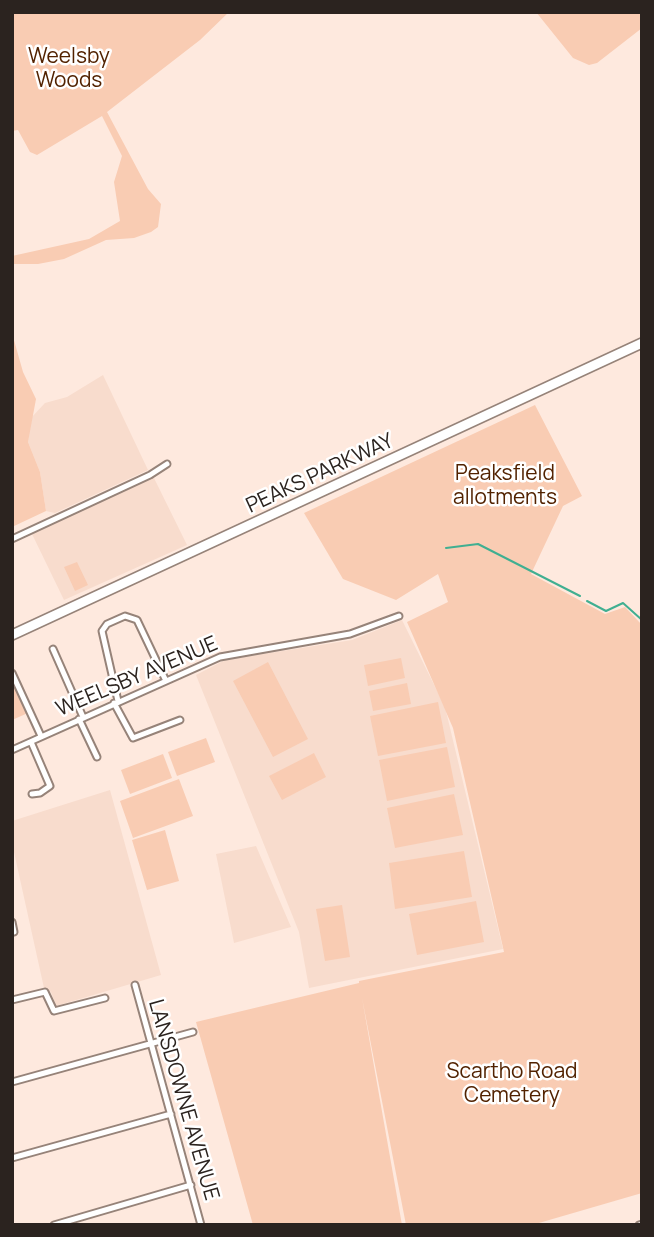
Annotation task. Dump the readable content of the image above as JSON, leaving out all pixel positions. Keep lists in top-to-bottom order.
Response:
{
  "streets": {
    "highway": ["PEAKS PARKWAY"],
    "street": ["WEELSBY AVENUE", "LANSDOWNE AVENUE"]
  },
  "parks": ["Weelsby Woods", "Peaksfield allotments", "Scartho Road Cemetery"]
}
